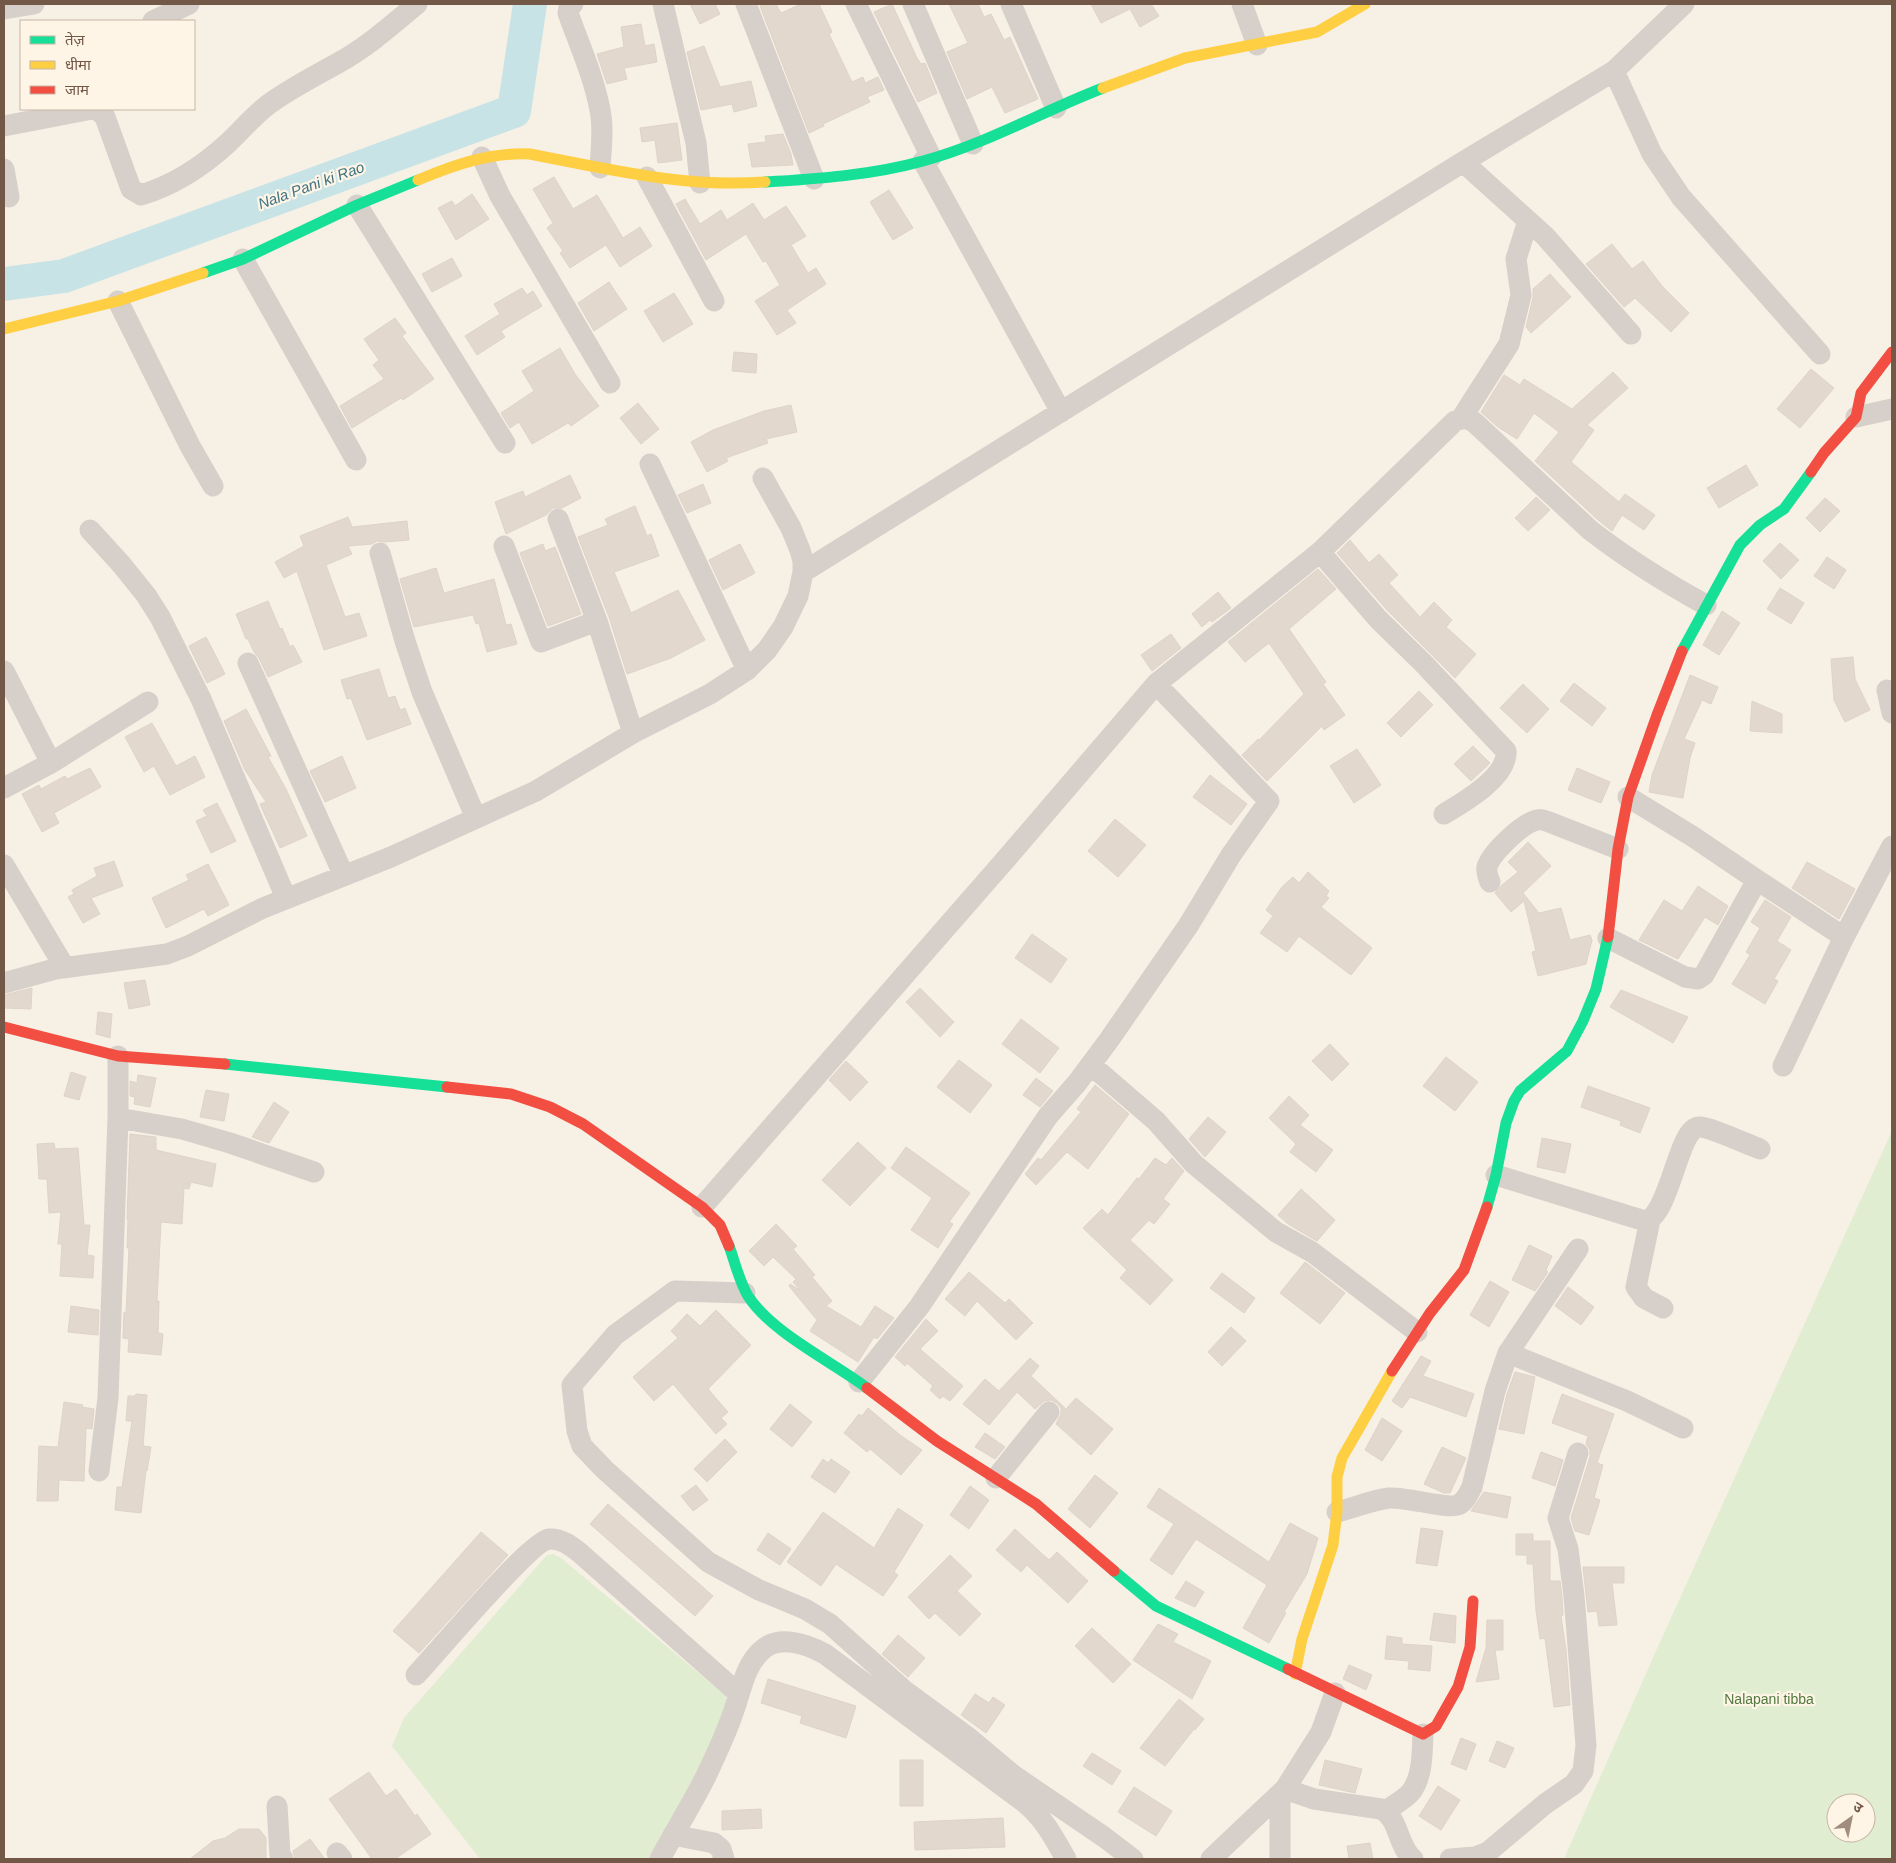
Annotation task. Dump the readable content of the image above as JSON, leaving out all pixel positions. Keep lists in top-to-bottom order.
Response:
{
  "water": ["Nala Pani ki Rao"],
  "parks": ["Nalapani tibba"],
  "legend": ["तेज़", "धीमा", "जाम"],
  "north": "top right"
}
